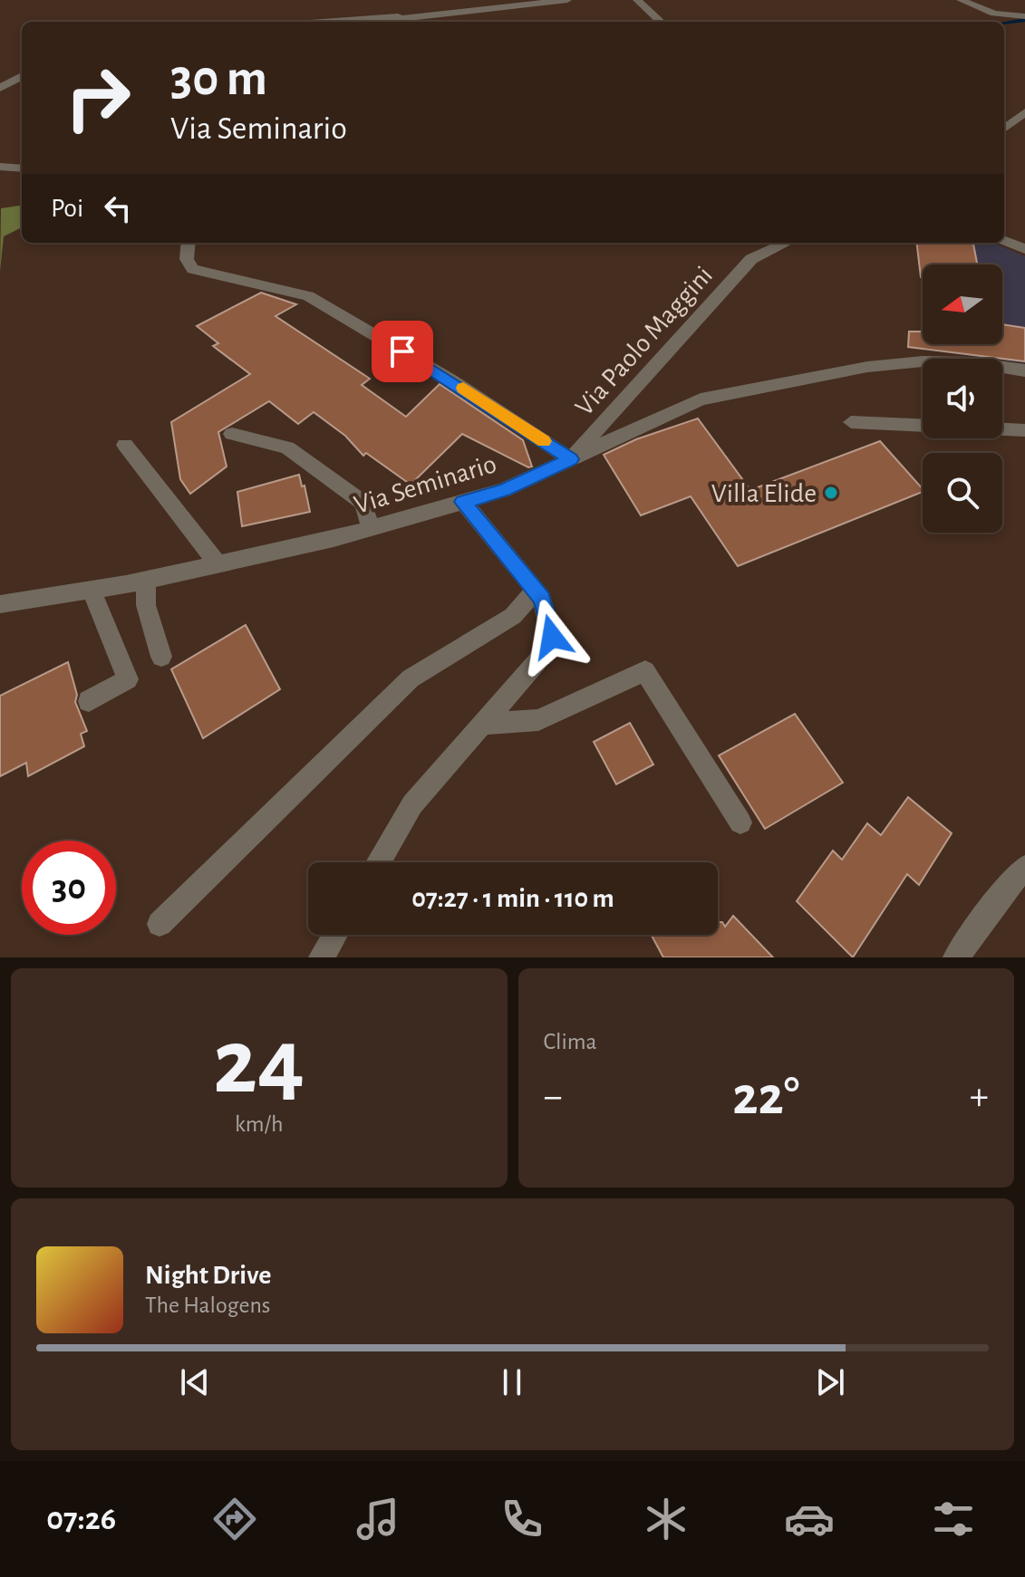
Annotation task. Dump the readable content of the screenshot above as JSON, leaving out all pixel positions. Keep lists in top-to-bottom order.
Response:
{
  "streets": {
    "street": ["Via Paolo Maggini", "Via Seminario"]
  },
  "crossings": [
    ["Via Paolo Maggini", "Via Seminario"]
  ],
  "places": ["Villa Elide"],
  "north": "left",
  "page": {
    "turn": ["30 m", "Via Seminario"],
    "then": "Poi",
    "limit": "30",
    "trip": "07:27 · 1 min · 110 m",
    "tile": [
      ["24", "km/h"],
      "Clima"
    ],
    "heat": ["−", "22°", "+"],
    "song": ["Night Drive", "The Halogens"],
    "tabs": "07:26"
  }
}
